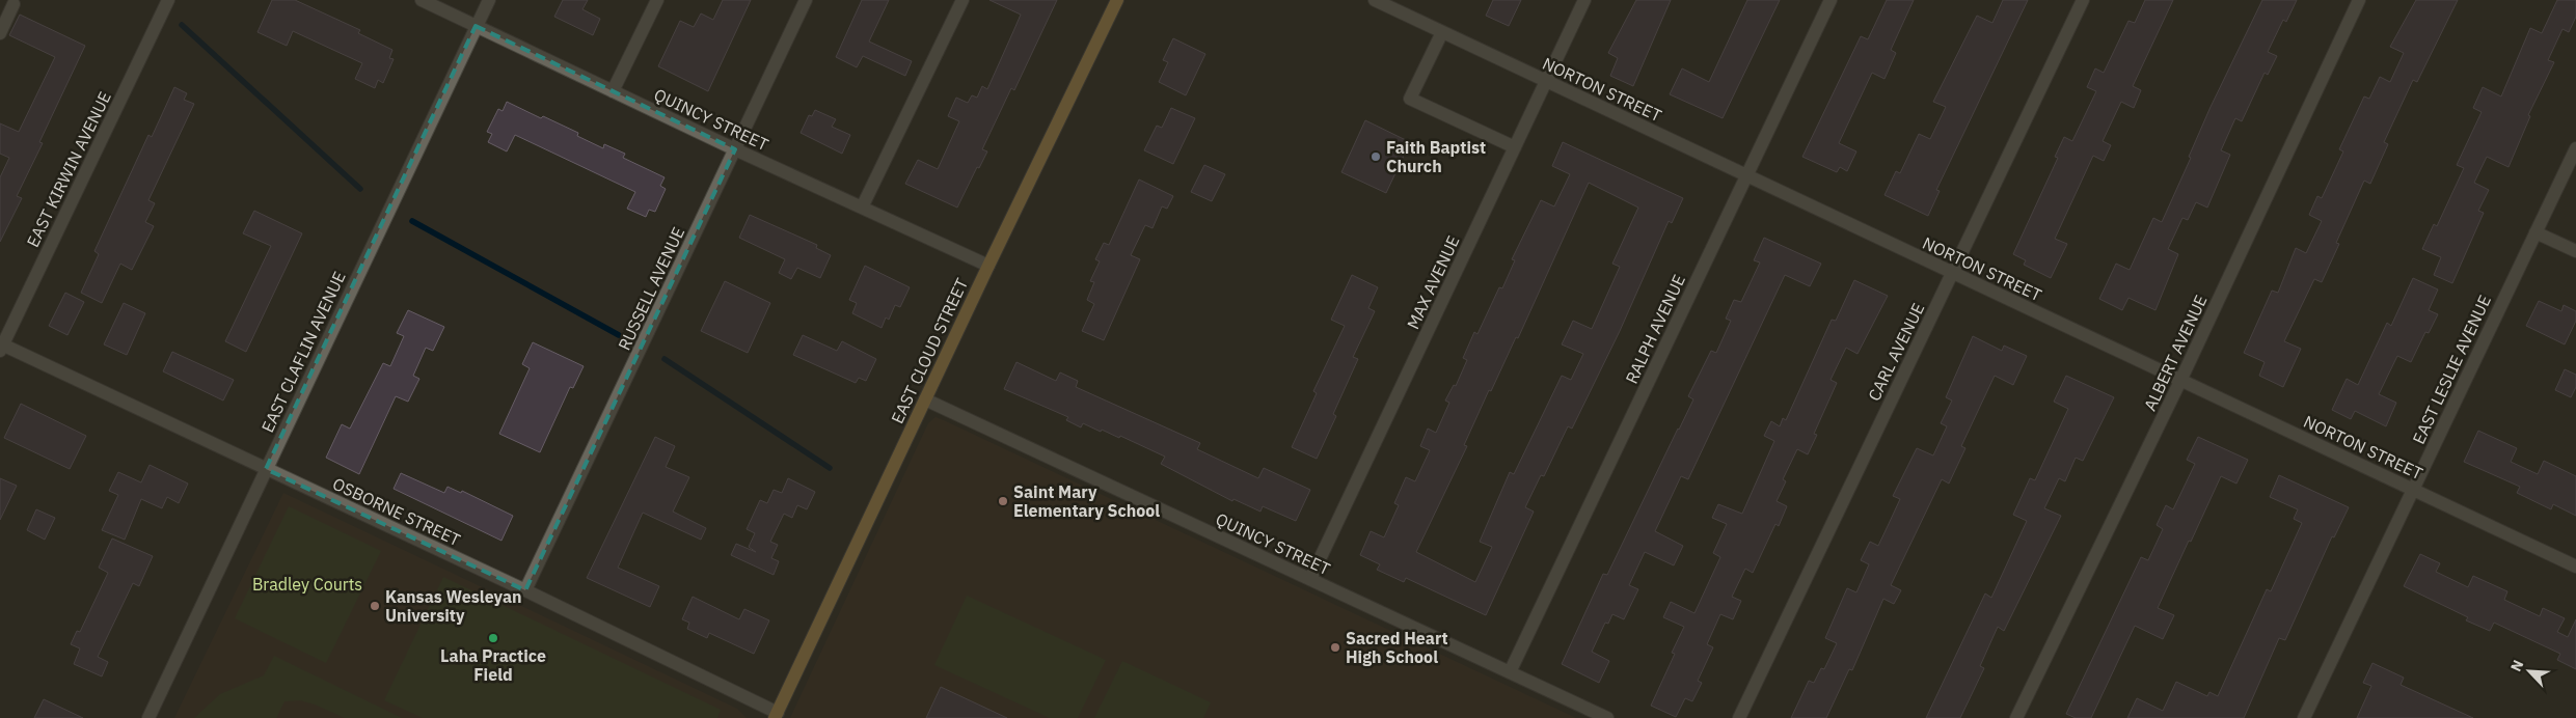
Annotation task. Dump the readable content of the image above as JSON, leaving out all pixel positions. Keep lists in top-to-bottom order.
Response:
{
  "streets": {
    "main road": ["EAST CLOUD STREET"],
    "street": [
      "NORTON STREET",
      "QUINCY STREET",
      "EAST KIRWIN AVENUE",
      "MAX AVENUE",
      "RUSSELL AVENUE",
      "RALPH AVENUE",
      "EAST CLAFLIN AVENUE",
      "CARL AVENUE",
      "ALBERT AVENUE",
      "EAST LESLIE AVENUE",
      "OSBORNE STREET"
    ]
  },
  "crossings": [
    ["NORTON STREET", "MAX AVENUE"],
    ["NORTON STREET", "RALPH AVENUE"],
    ["NORTON STREET", "CARL AVENUE"],
    ["NORTON STREET", "ALBERT AVENUE"],
    ["NORTON STREET", "EAST LESLIE AVENUE"],
    ["QUINCY STREET", "MAX AVENUE"],
    ["QUINCY STREET", "RUSSELL AVENUE"],
    ["QUINCY STREET", "RALPH AVENUE"],
    ["QUINCY STREET", "EAST CLOUD STREET"],
    ["QUINCY STREET", "EAST CLAFLIN AVENUE"],
    ["EAST KIRWIN AVENUE", "OSBORNE STREET"],
    ["RUSSELL AVENUE", "OSBORNE STREET"],
    ["EAST CLOUD STREET", "OSBORNE STREET"],
    ["EAST CLAFLIN AVENUE", "OSBORNE STREET"]
  ],
  "parks": ["Bradley Courts"],
  "places": [
    "Faith Baptist Church",
    "Saint Mary Elementary School",
    "Kansas Wesleyan University",
    "Laha Practice Field",
    "Sacred Heart High School"
  ],
  "north": "top left"
}
